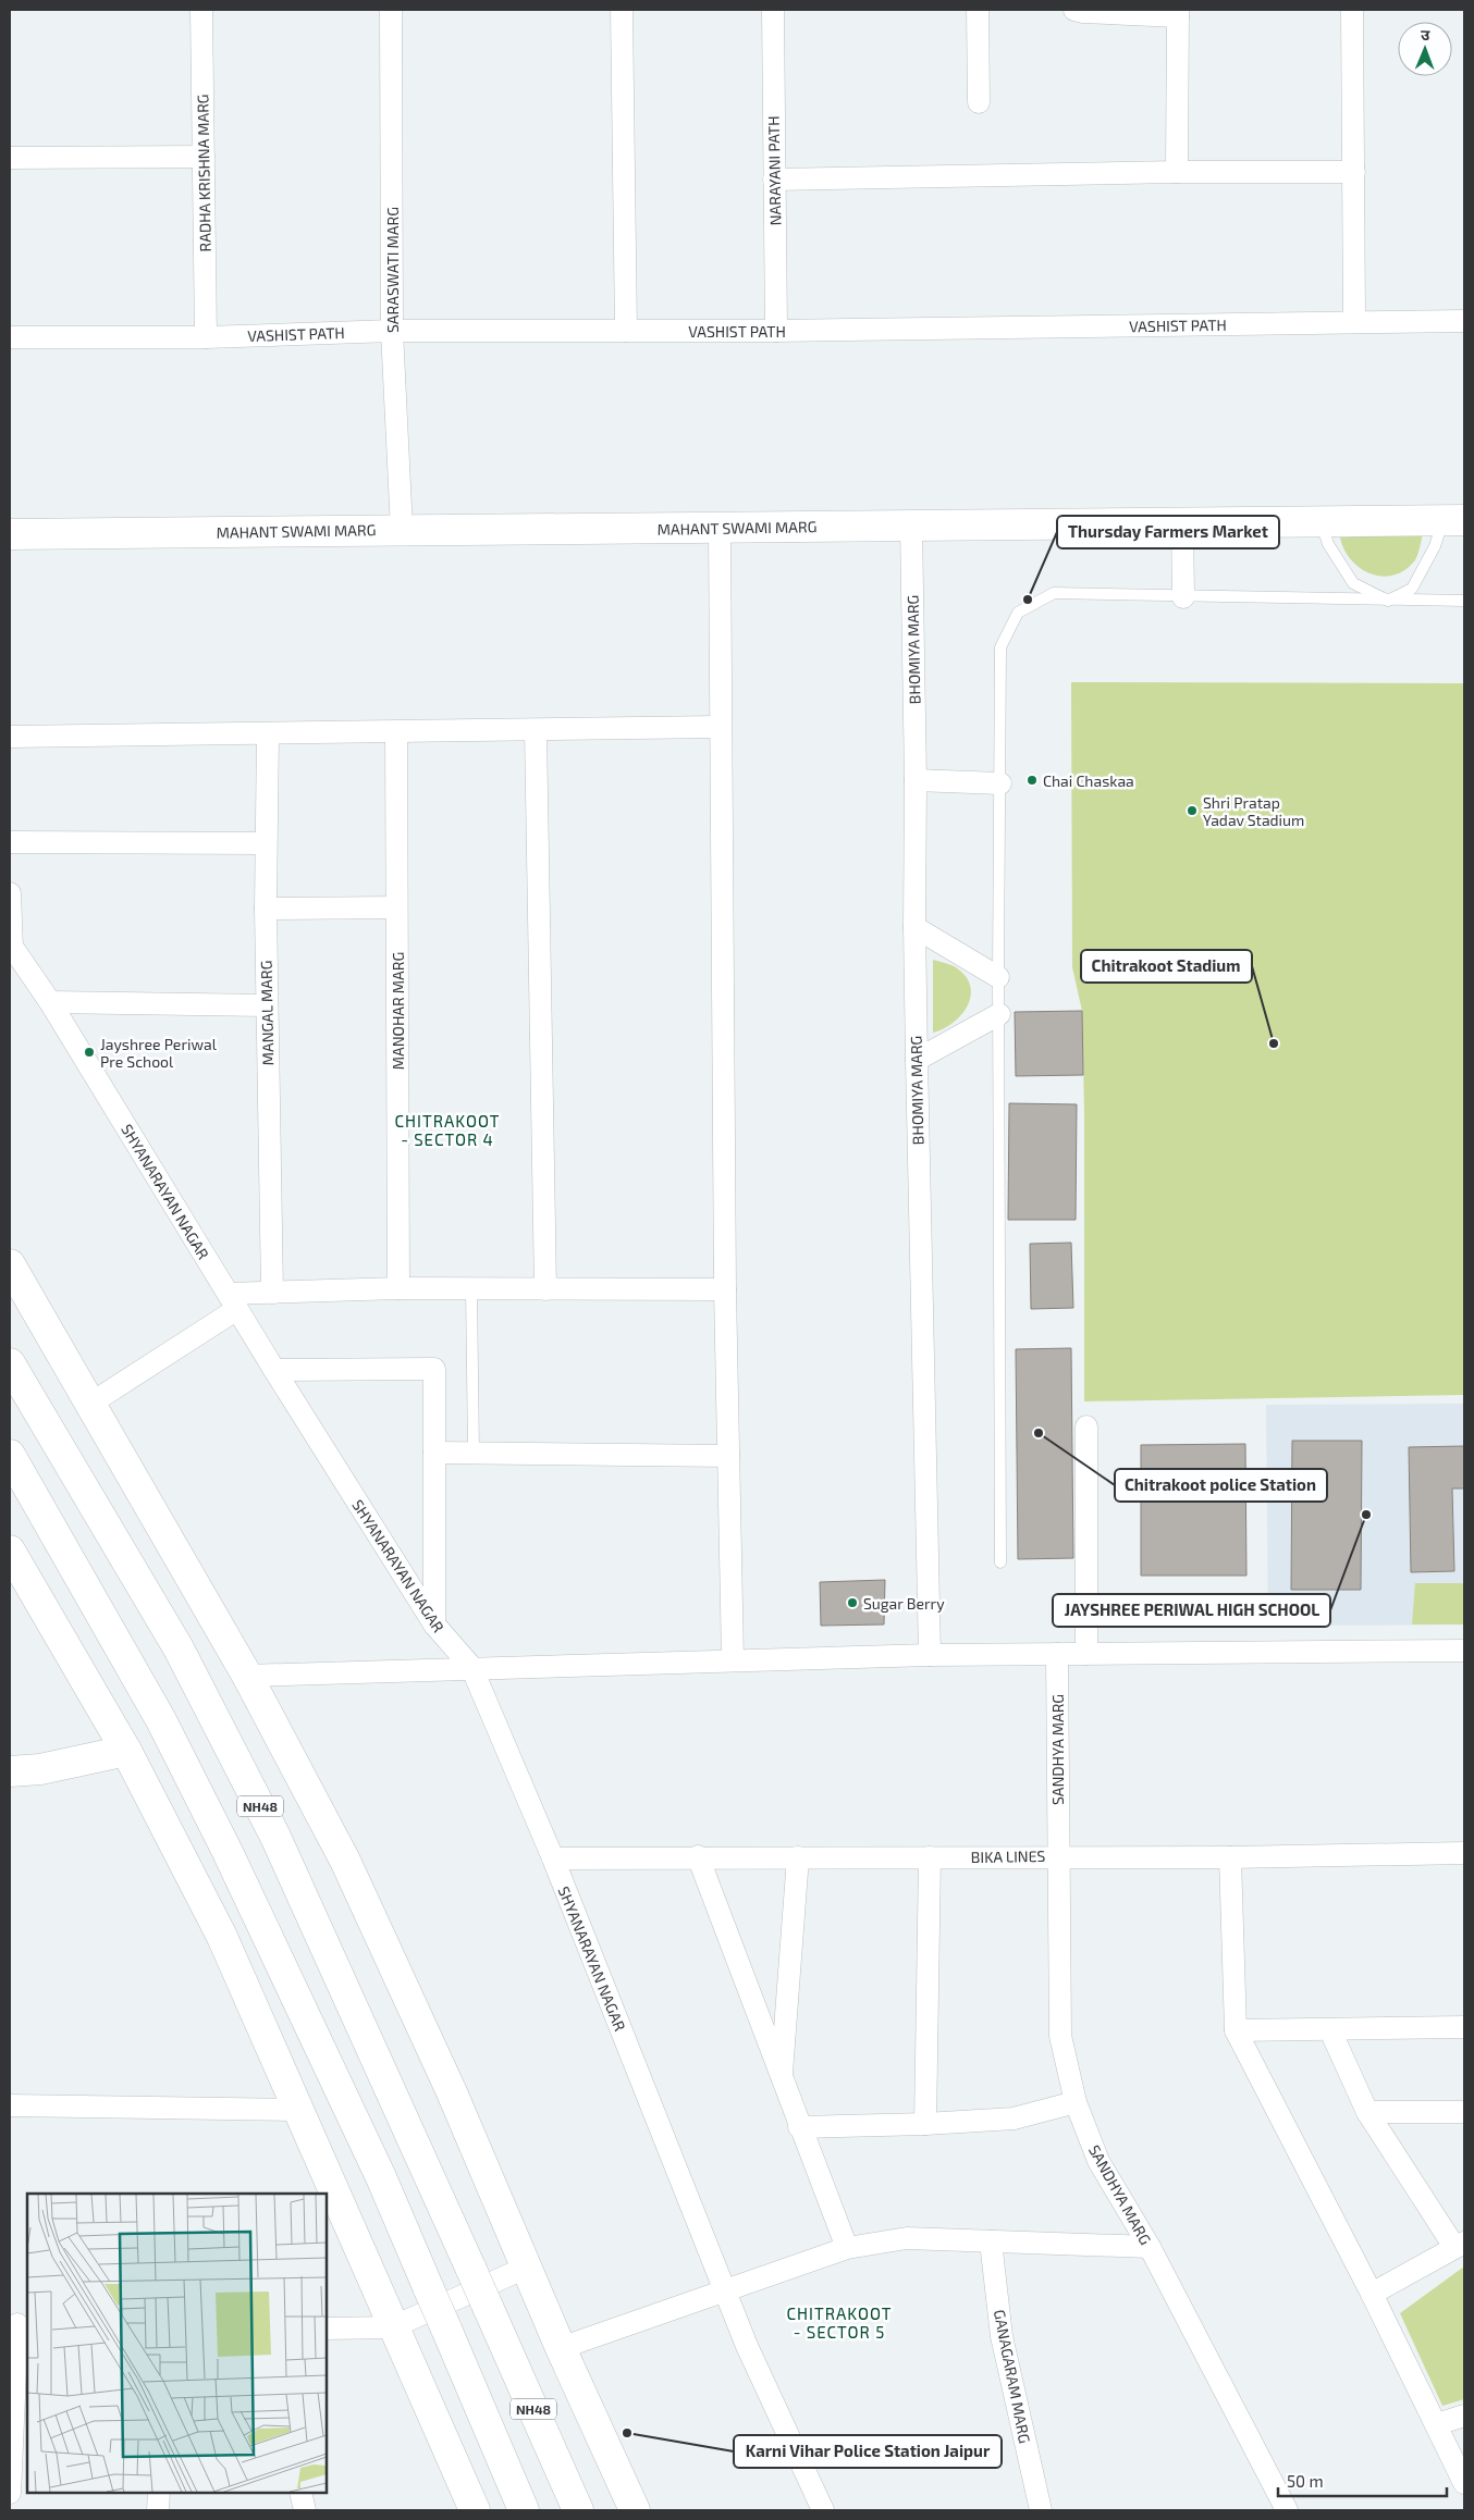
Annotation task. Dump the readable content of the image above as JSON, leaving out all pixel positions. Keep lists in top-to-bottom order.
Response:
{
  "streets": {
    "main road": ["MAHANT SWAMI MARG", "NH48"],
    "street": [
      "NARAYANI PATH",
      "RADHA KRISHNA MARG",
      "SARASWATI MARG",
      "VASHIST PATH",
      "BHOMIYA MARG",
      "MANOHAR MARG",
      "MANGAL MARG",
      "SHYANARAYAN NAGAR",
      "SANDHYA MARG",
      "BIKA LINES",
      "GANAGARAM MARG"
    ]
  },
  "crossings": [
    ["NARAYANI PATH", "VASHIST PATH"],
    ["RADHA KRISHNA MARG", "VASHIST PATH"],
    ["SARASWATI MARG", "VASHIST PATH"],
    ["SARASWATI MARG", "MAHANT SWAMI MARG"],
    ["MAHANT SWAMI MARG", "BHOMIYA MARG"],
    ["SHYANARAYAN NAGAR", "BIKA LINES"],
    ["SANDHYA MARG", "BIKA LINES"]
  ],
  "districts": ["CHITRAKOOT - SECTOR 4", "CHITRAKOOT - SECTOR 5"],
  "places": [
    "Thursday Farmers Market",
    "Chai Chaskaa",
    "Shri Pratap Yadav Stadium",
    "Chitrakoot Stadium",
    "Jayshree Periwal Pre School",
    "Chitrakoot police Station",
    "JAYSHREE PERIWAL HIGH SCHOOL",
    "Sugar Berry",
    "Karni Vihar Police Station Jaipur"
  ],
  "scale_bar": "50 m",
  "north": "top"
}
